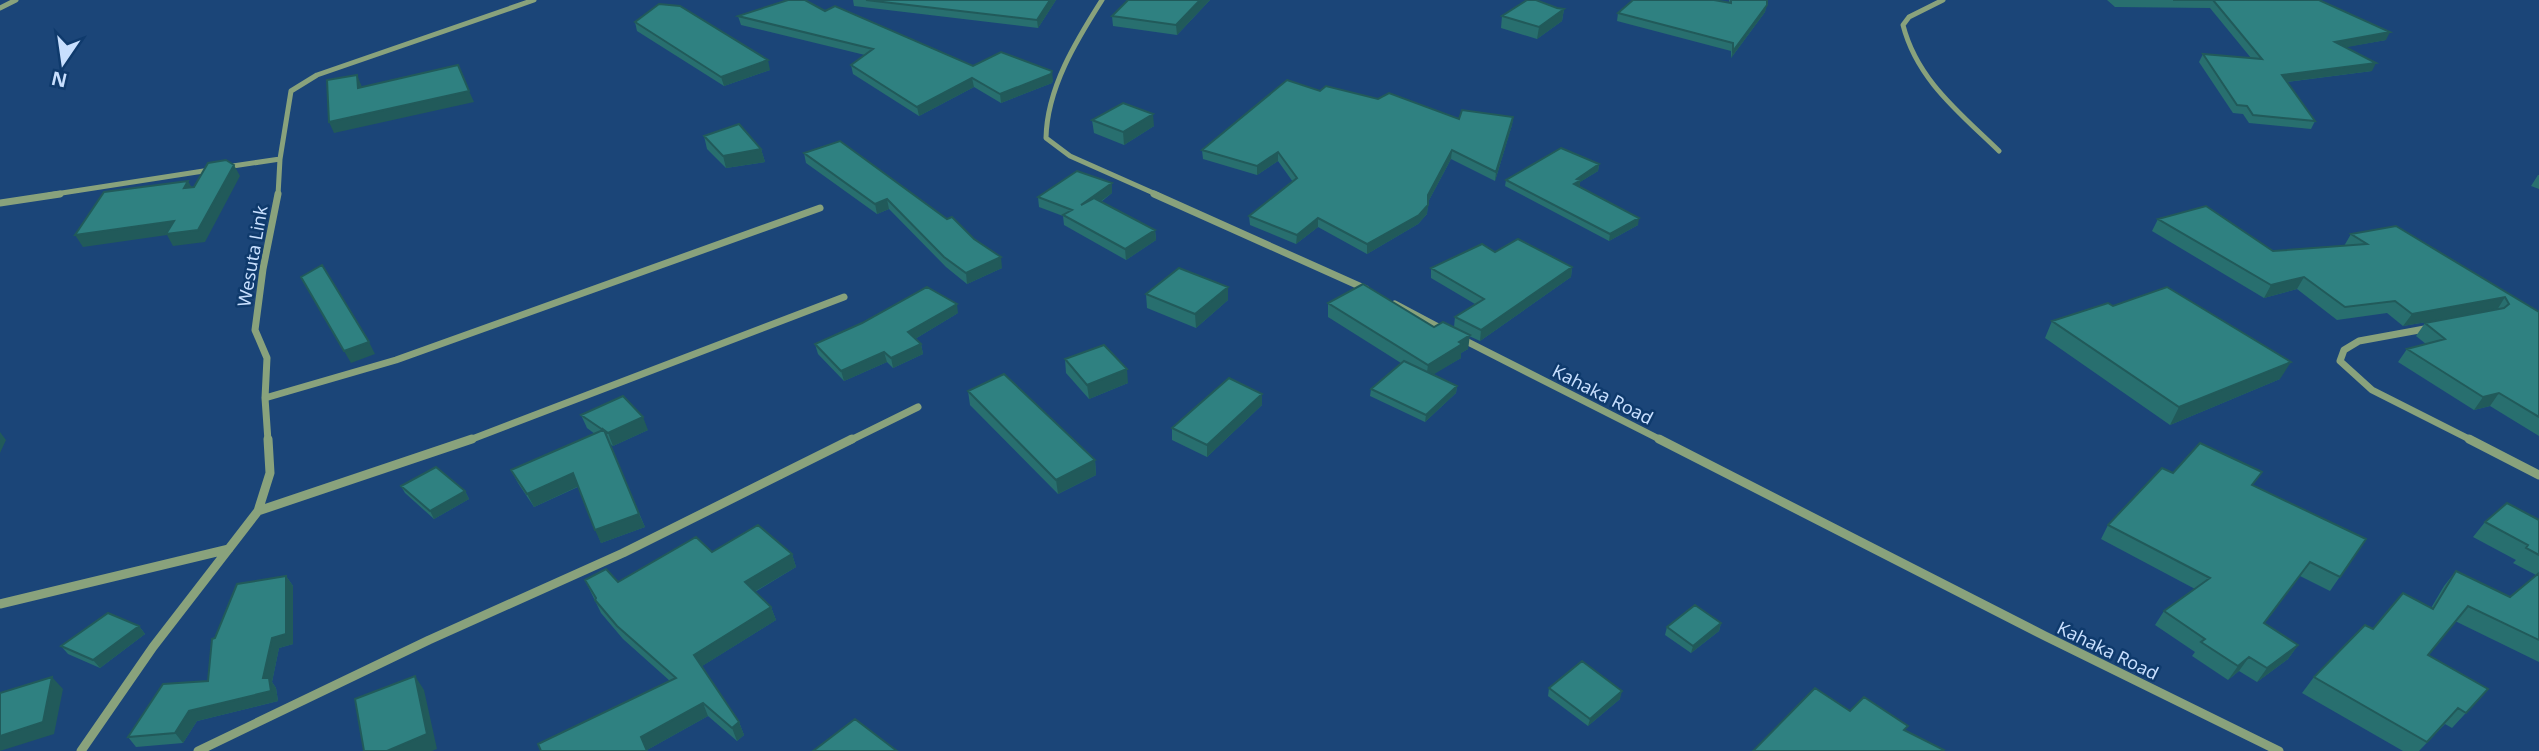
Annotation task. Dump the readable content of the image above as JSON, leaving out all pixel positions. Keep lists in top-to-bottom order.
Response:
{
  "streets": {
    "street": ["Wesuta Link", "Kahaka Road"]
  },
  "north": "bottom"
}
